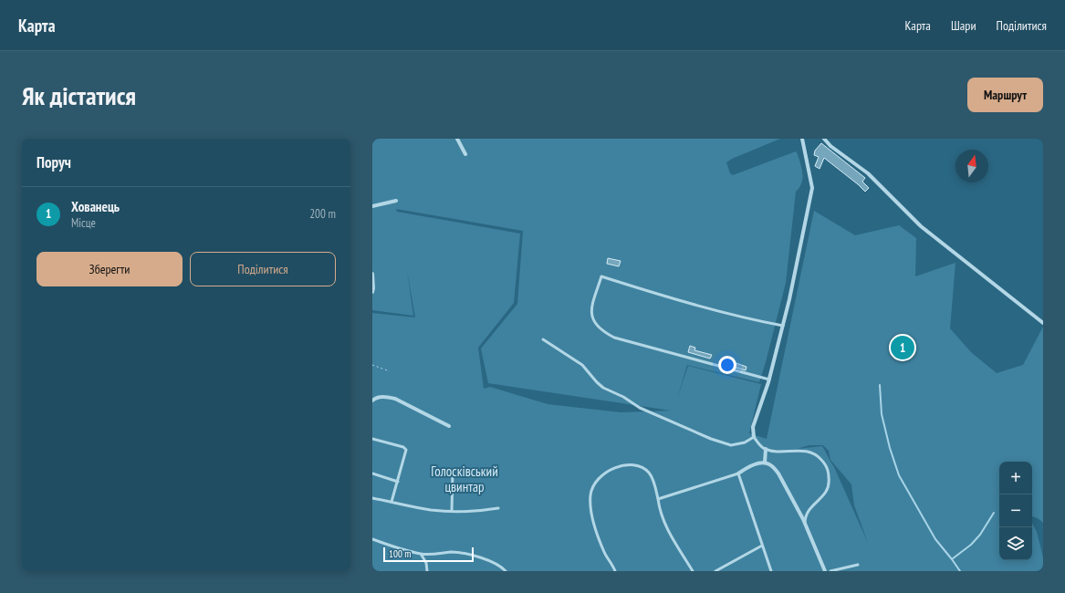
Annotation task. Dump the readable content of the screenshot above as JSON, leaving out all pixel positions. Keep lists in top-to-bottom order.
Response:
{
  "parks": ["Голосківський цвинтар"],
  "scale_bar": "100 m",
  "north": "top",
  "page": {
    "header": "Карта",
    "nav": ["Карта", "Шари", "Поділитися"],
    "buttons": [
      "Маршрут",
      ["Зберегти", "Поділитися"]
    ],
    "title": "Як дістатися",
    "heading": "Поруч",
    "list": [
      {
        "mark": "1",
        "name": "Хованець",
        "note": "Місце",
        "value": "200 m"
      }
    ],
    "pins": "1",
    "map_buttons": ["+", "−"],
    "scale": "100 m"
  }
}
